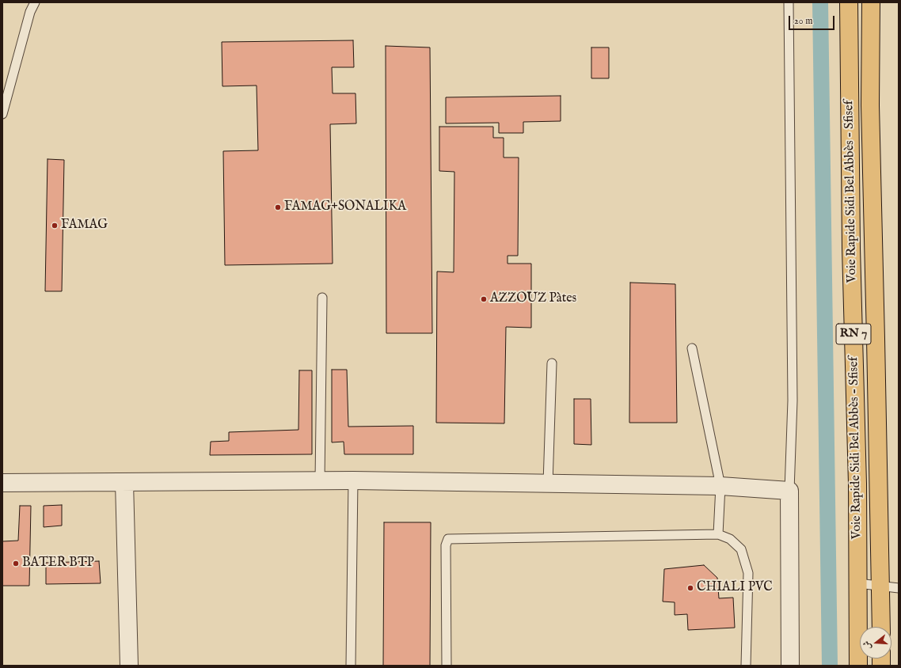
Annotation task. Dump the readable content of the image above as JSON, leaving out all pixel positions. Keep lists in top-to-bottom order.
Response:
{
  "streets": {
    "highway": ["Voie Rapide Sidi Bel Abbès - Sfisef", "RN 7"]
  },
  "places": [
    "FAMAG+SONALIKA",
    "FAMAG",
    "AZZOUZ Pàtes",
    "BATER BTP",
    "CHIALI PVC"
  ],
  "scale_bar": "20 m",
  "north": "left"
}
